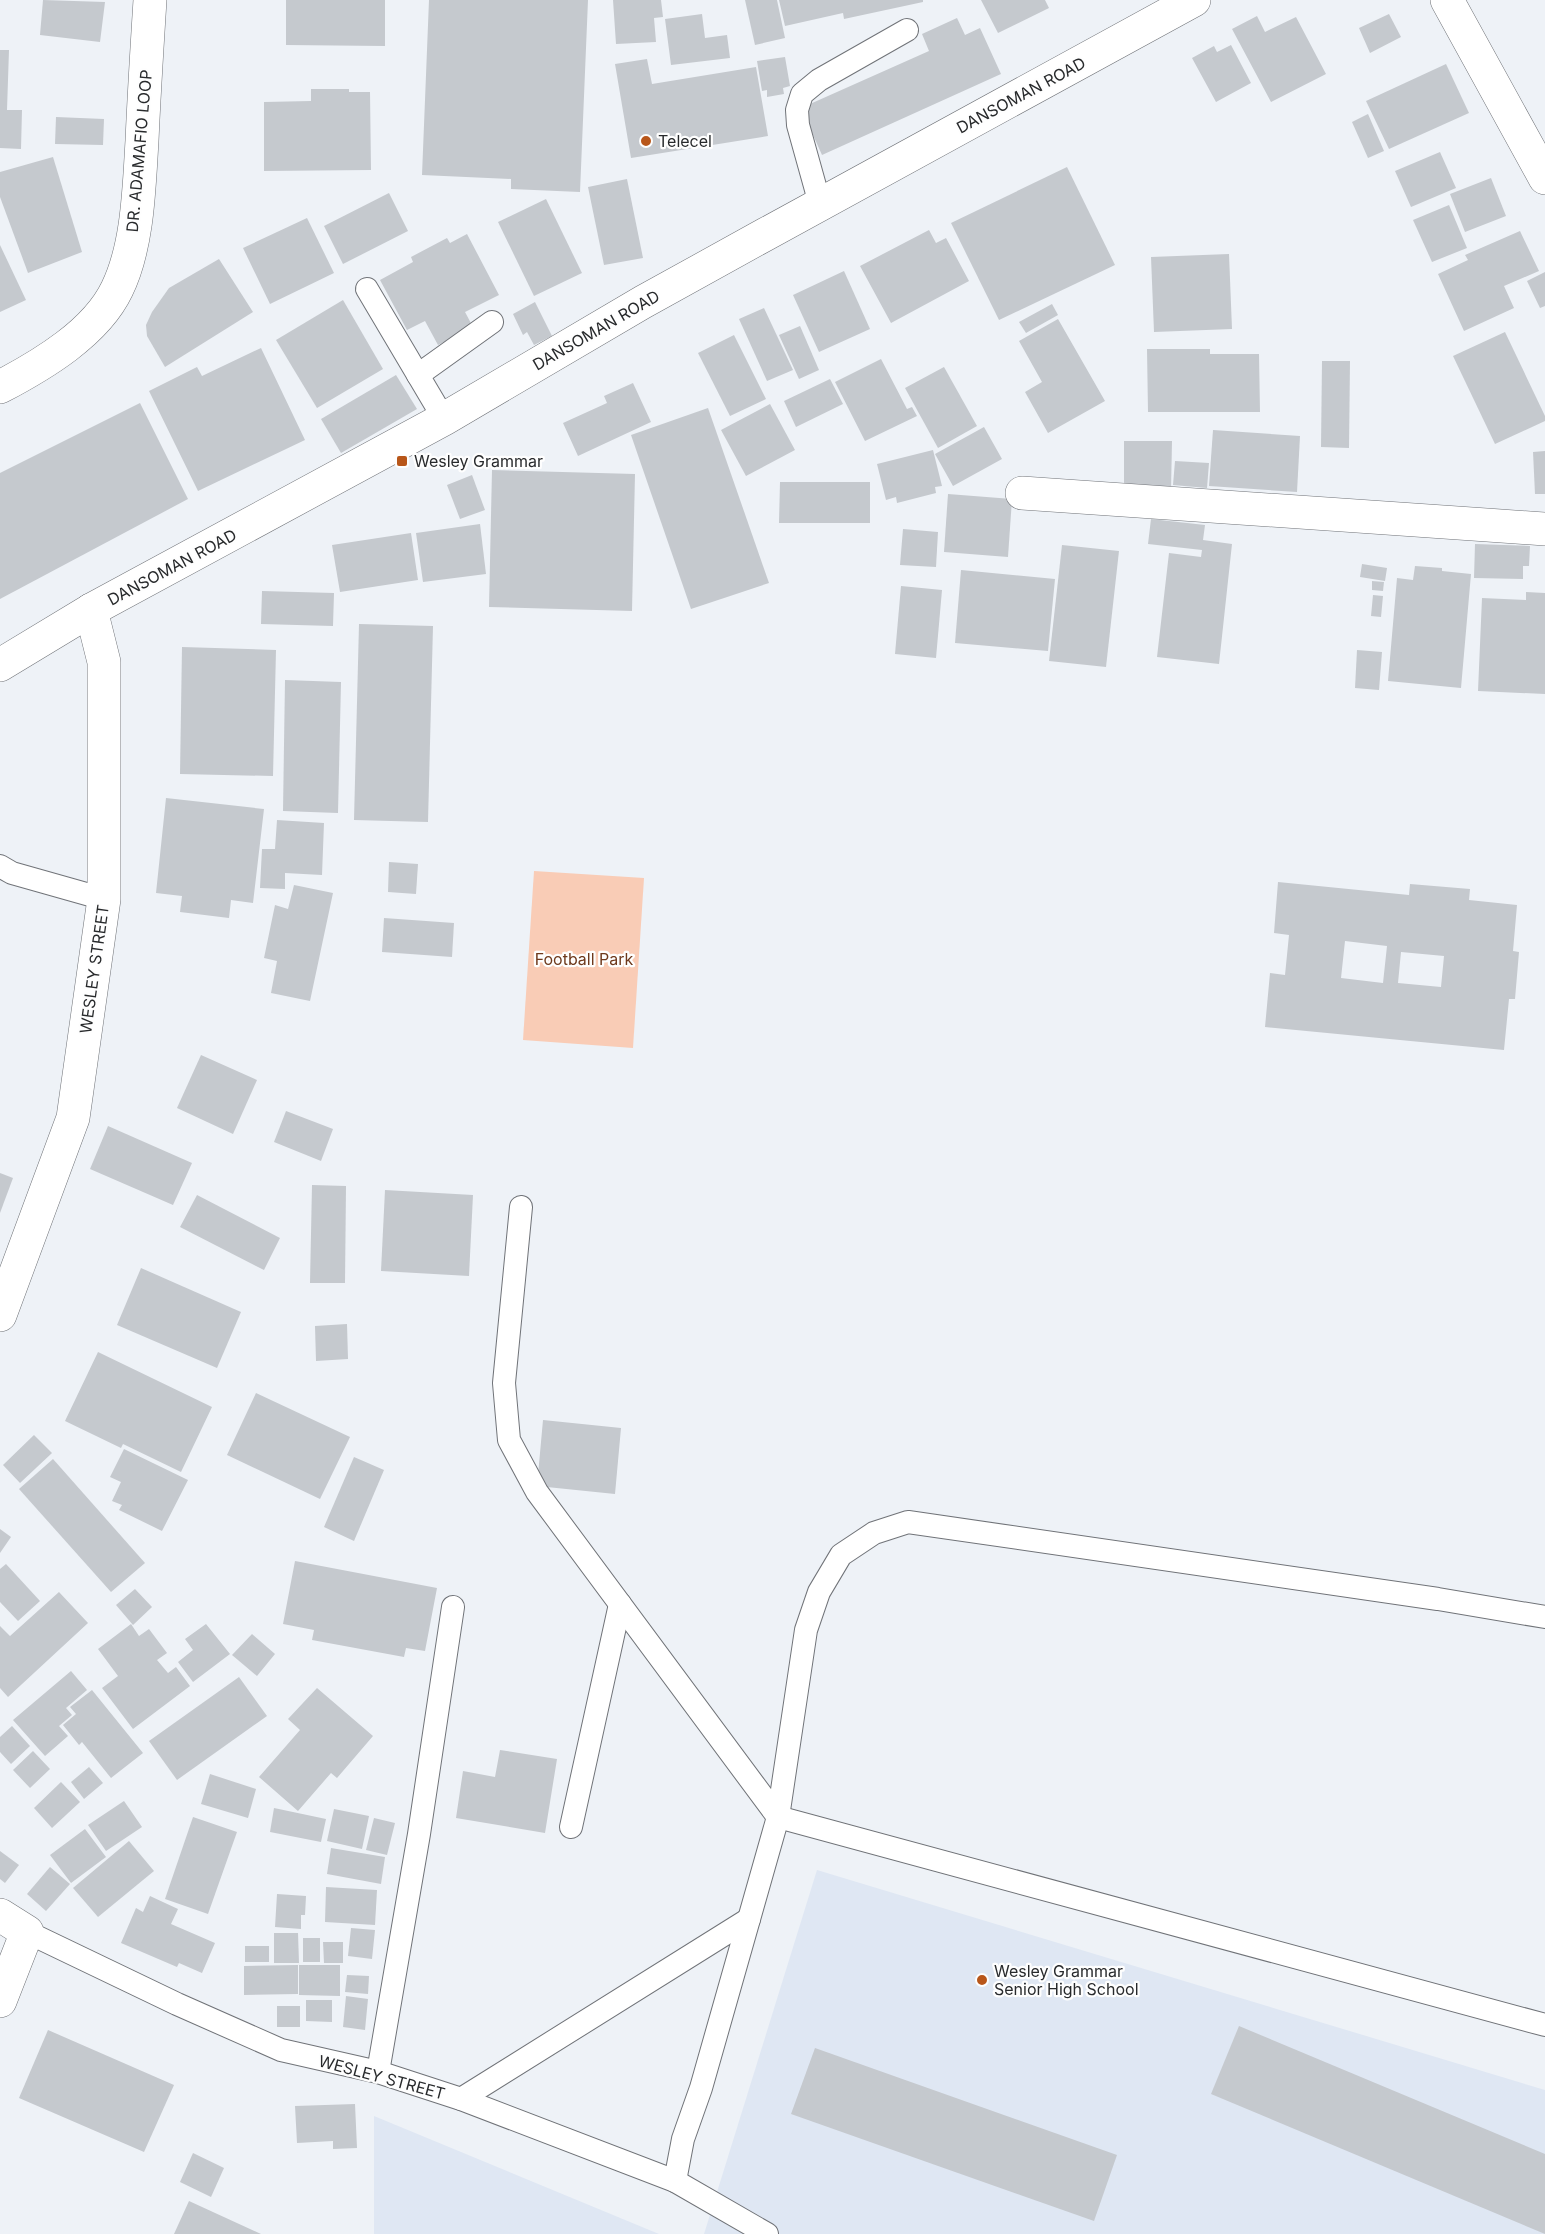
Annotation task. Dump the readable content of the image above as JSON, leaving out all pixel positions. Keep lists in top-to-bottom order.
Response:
{
  "streets": {
    "street": ["DANSOMAN ROAD", "DR. ADAMAFIO LOOP", "WESLEY STREET"]
  },
  "crossings": [
    ["DANSOMAN ROAD", "WESLEY STREET"]
  ],
  "parks": ["Football Park"],
  "places": {
    "other": ["Telecel", "Wesley Grammar Senior High School"],
    "transit": ["Wesley Grammar"]
  }
}
